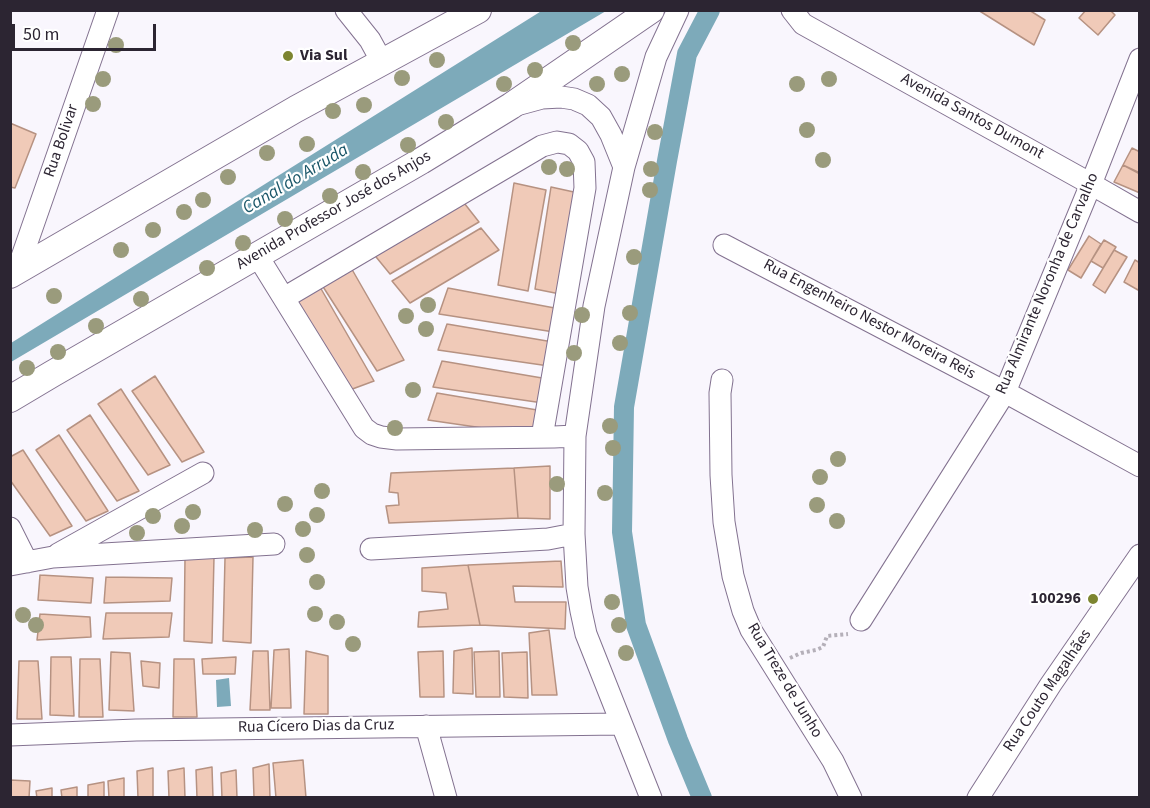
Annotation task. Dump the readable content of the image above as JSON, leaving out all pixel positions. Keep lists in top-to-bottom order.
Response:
{
  "streets": {
    "main road": ["Avenida Professor José dos Anjos"],
    "street": [
      "Avenida Santos Dumont",
      "Rua Bolivar",
      "Rua Almirante Noronha de Carvalho",
      "Rua Engenheiro Nestor Moreira Reis",
      "Rua Treze de Junho",
      "Rua Couto Magalhães",
      "Rua Cícero Dias da Cruz"
    ]
  },
  "crossings": [
    ["Avenida Santos Dumont", "Rua Almirante Noronha de Carvalho"],
    ["Rua Almirante Noronha de Carvalho", "Rua Engenheiro Nestor Moreira Reis"]
  ],
  "water": ["Canal do Arruda"],
  "places": ["Via Sul", "100296"],
  "scale_bar": "50 m"
}
